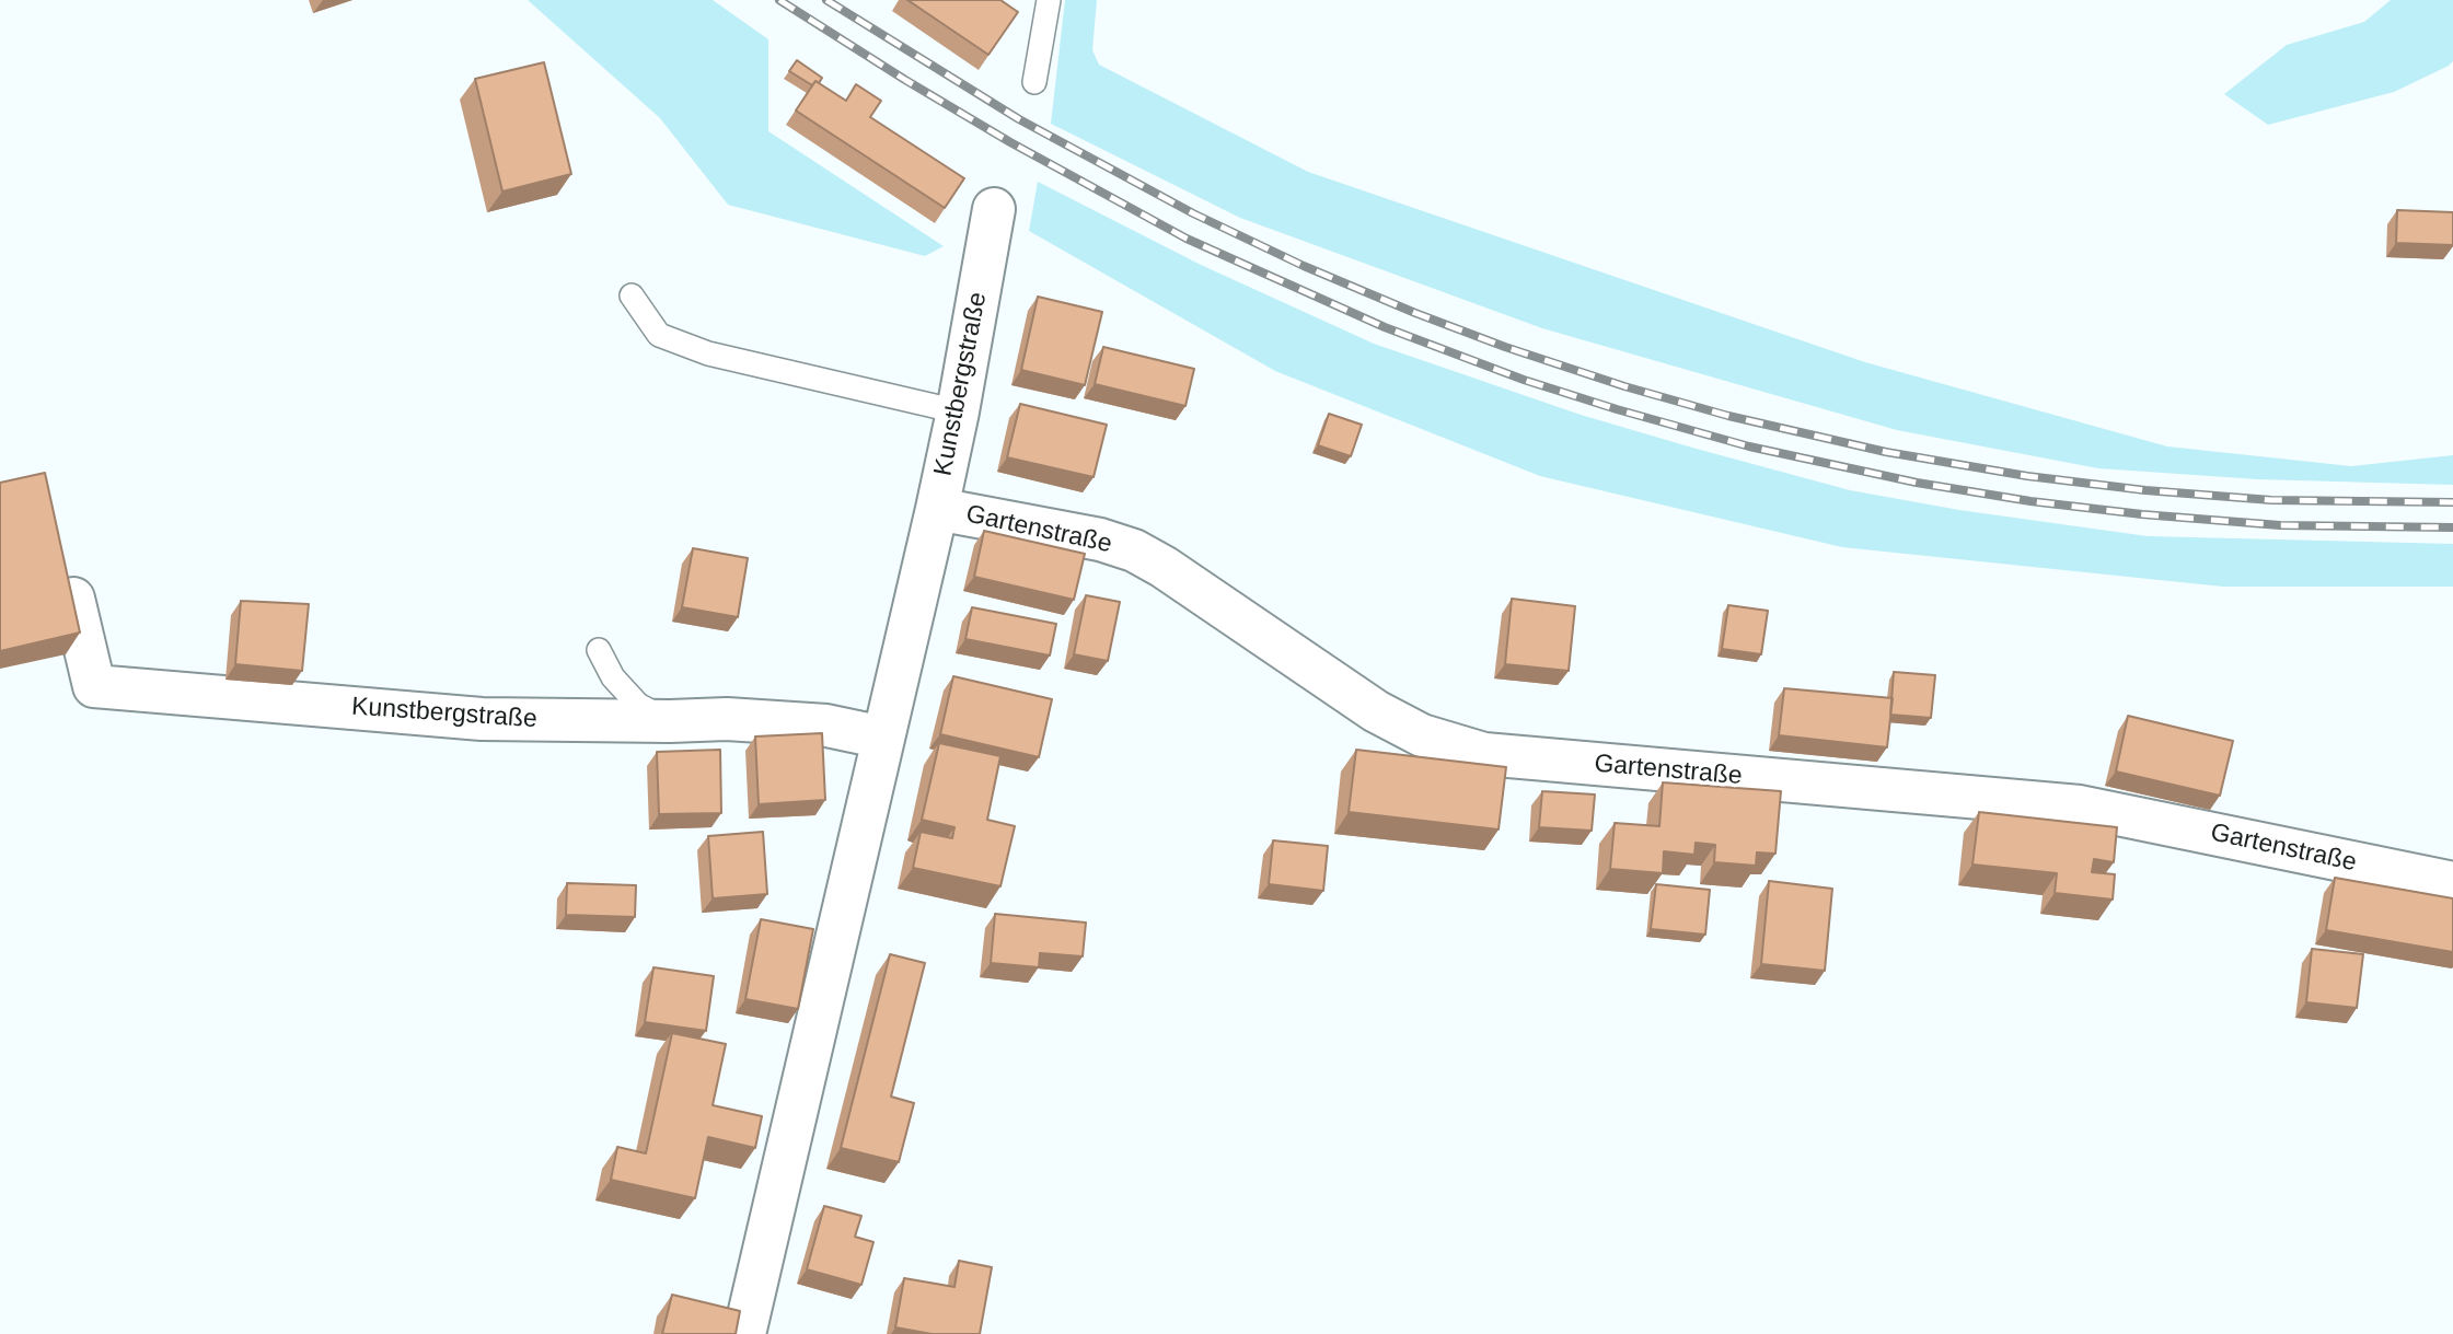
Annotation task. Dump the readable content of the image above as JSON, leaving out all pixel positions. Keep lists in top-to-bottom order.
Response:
{
  "streets": {
    "street": ["Kunstbergstraße", "Gartenstraße"]
  },
  "crossings": [
    ["Kunstbergstraße", "Gartenstraße"]
  ]
}
